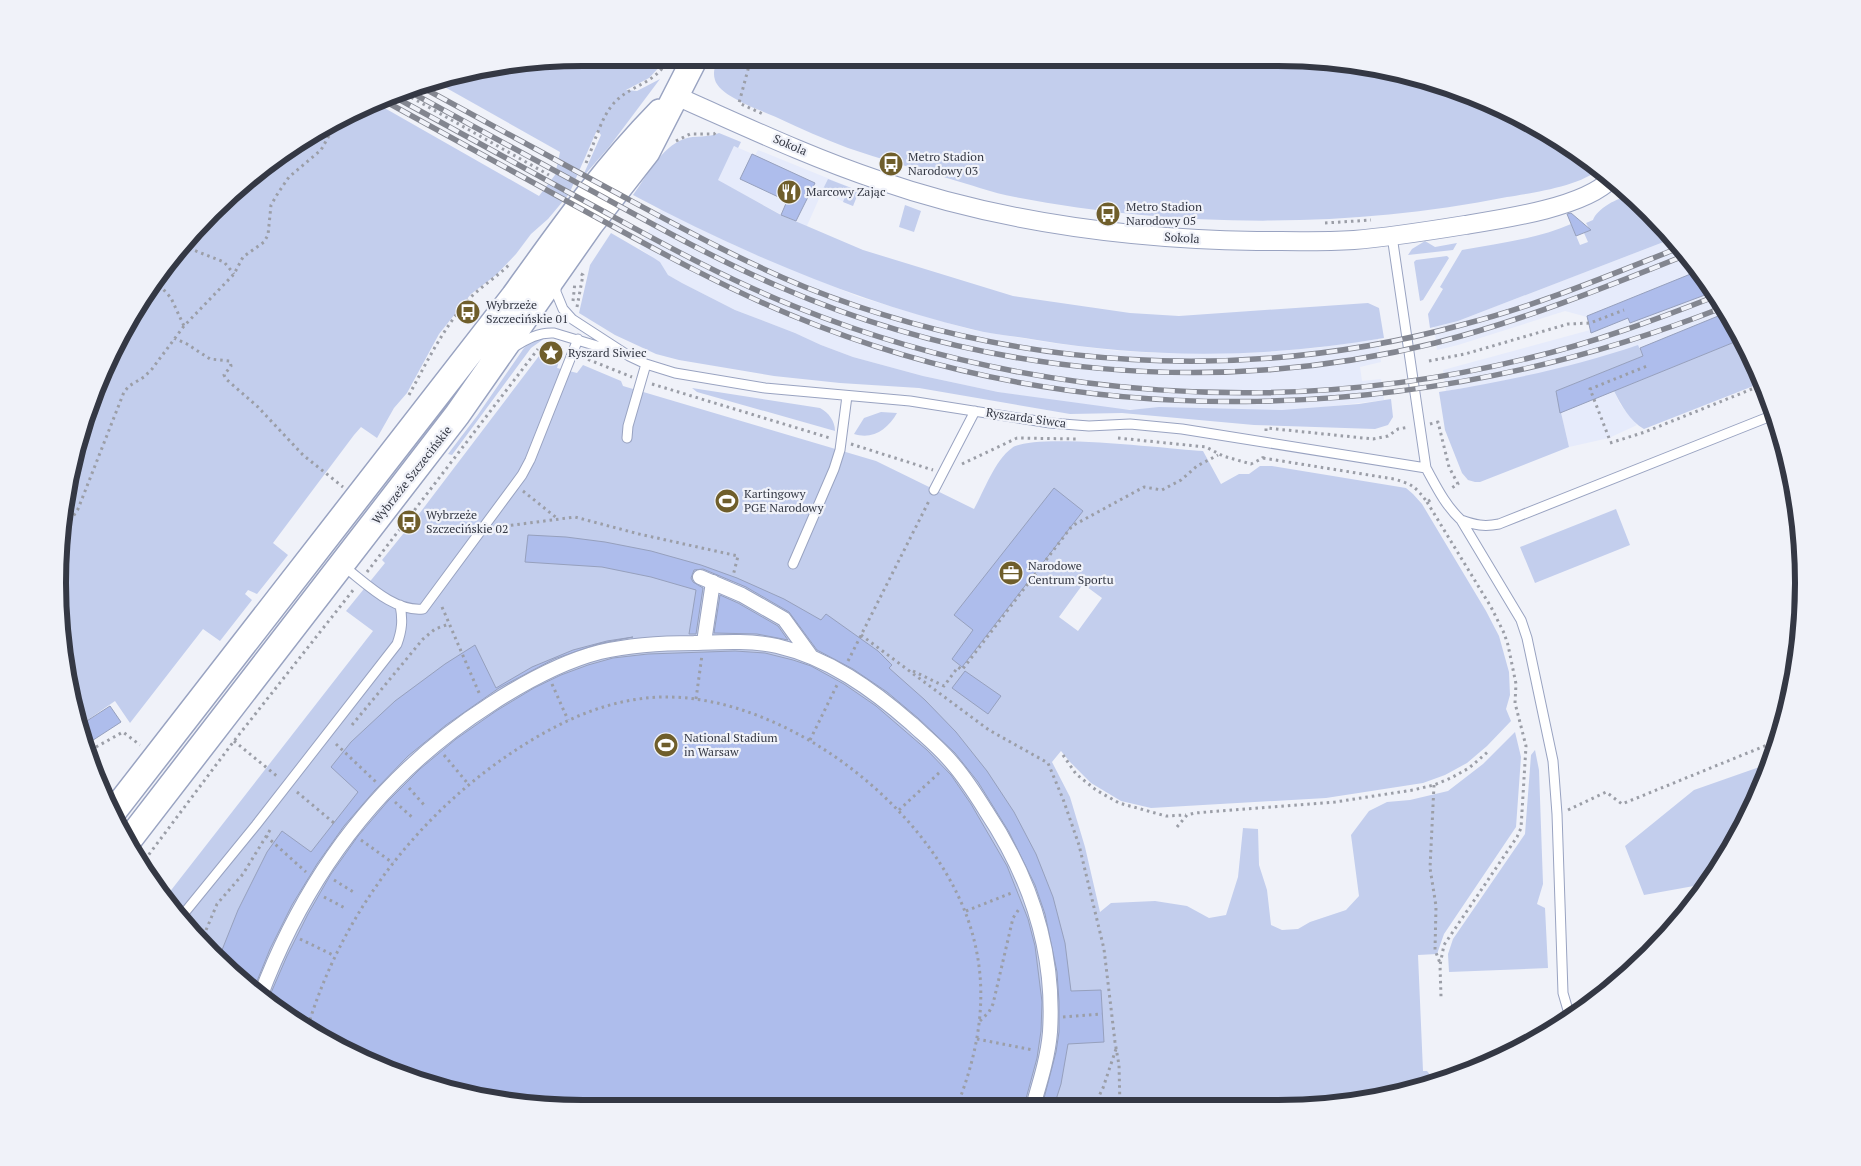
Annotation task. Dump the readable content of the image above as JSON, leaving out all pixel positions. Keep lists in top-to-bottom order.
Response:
{
  "streets": {
    "main road": ["Wybrzeże Szczecińskie"],
    "street": ["Sokola"],
    "lane": ["Ryszarda Siwca"]
  },
  "crossings": [
    ["Sokola", "Wybrzeże Szczecińskie"],
    ["Ryszarda Siwca", "Wybrzeże Szczecińskie"]
  ],
  "places": {
    "bus stop": [
      "Metro Stadion Narodowy 03",
      "Metro Stadion Narodowy 05",
      "Wybrzeże Szczecińskie 01",
      "Wybrzeże Szczecińskie 02"
    ],
    "restaurant": ["Marcowy Zając"],
    "place": ["Ryszard Siwiec"],
    "sports": ["Kartingowy PGE Narodowy", "National Stadium in Warsaw"],
    "office": ["Narodowe Centrum Sportu"]
  }
}
